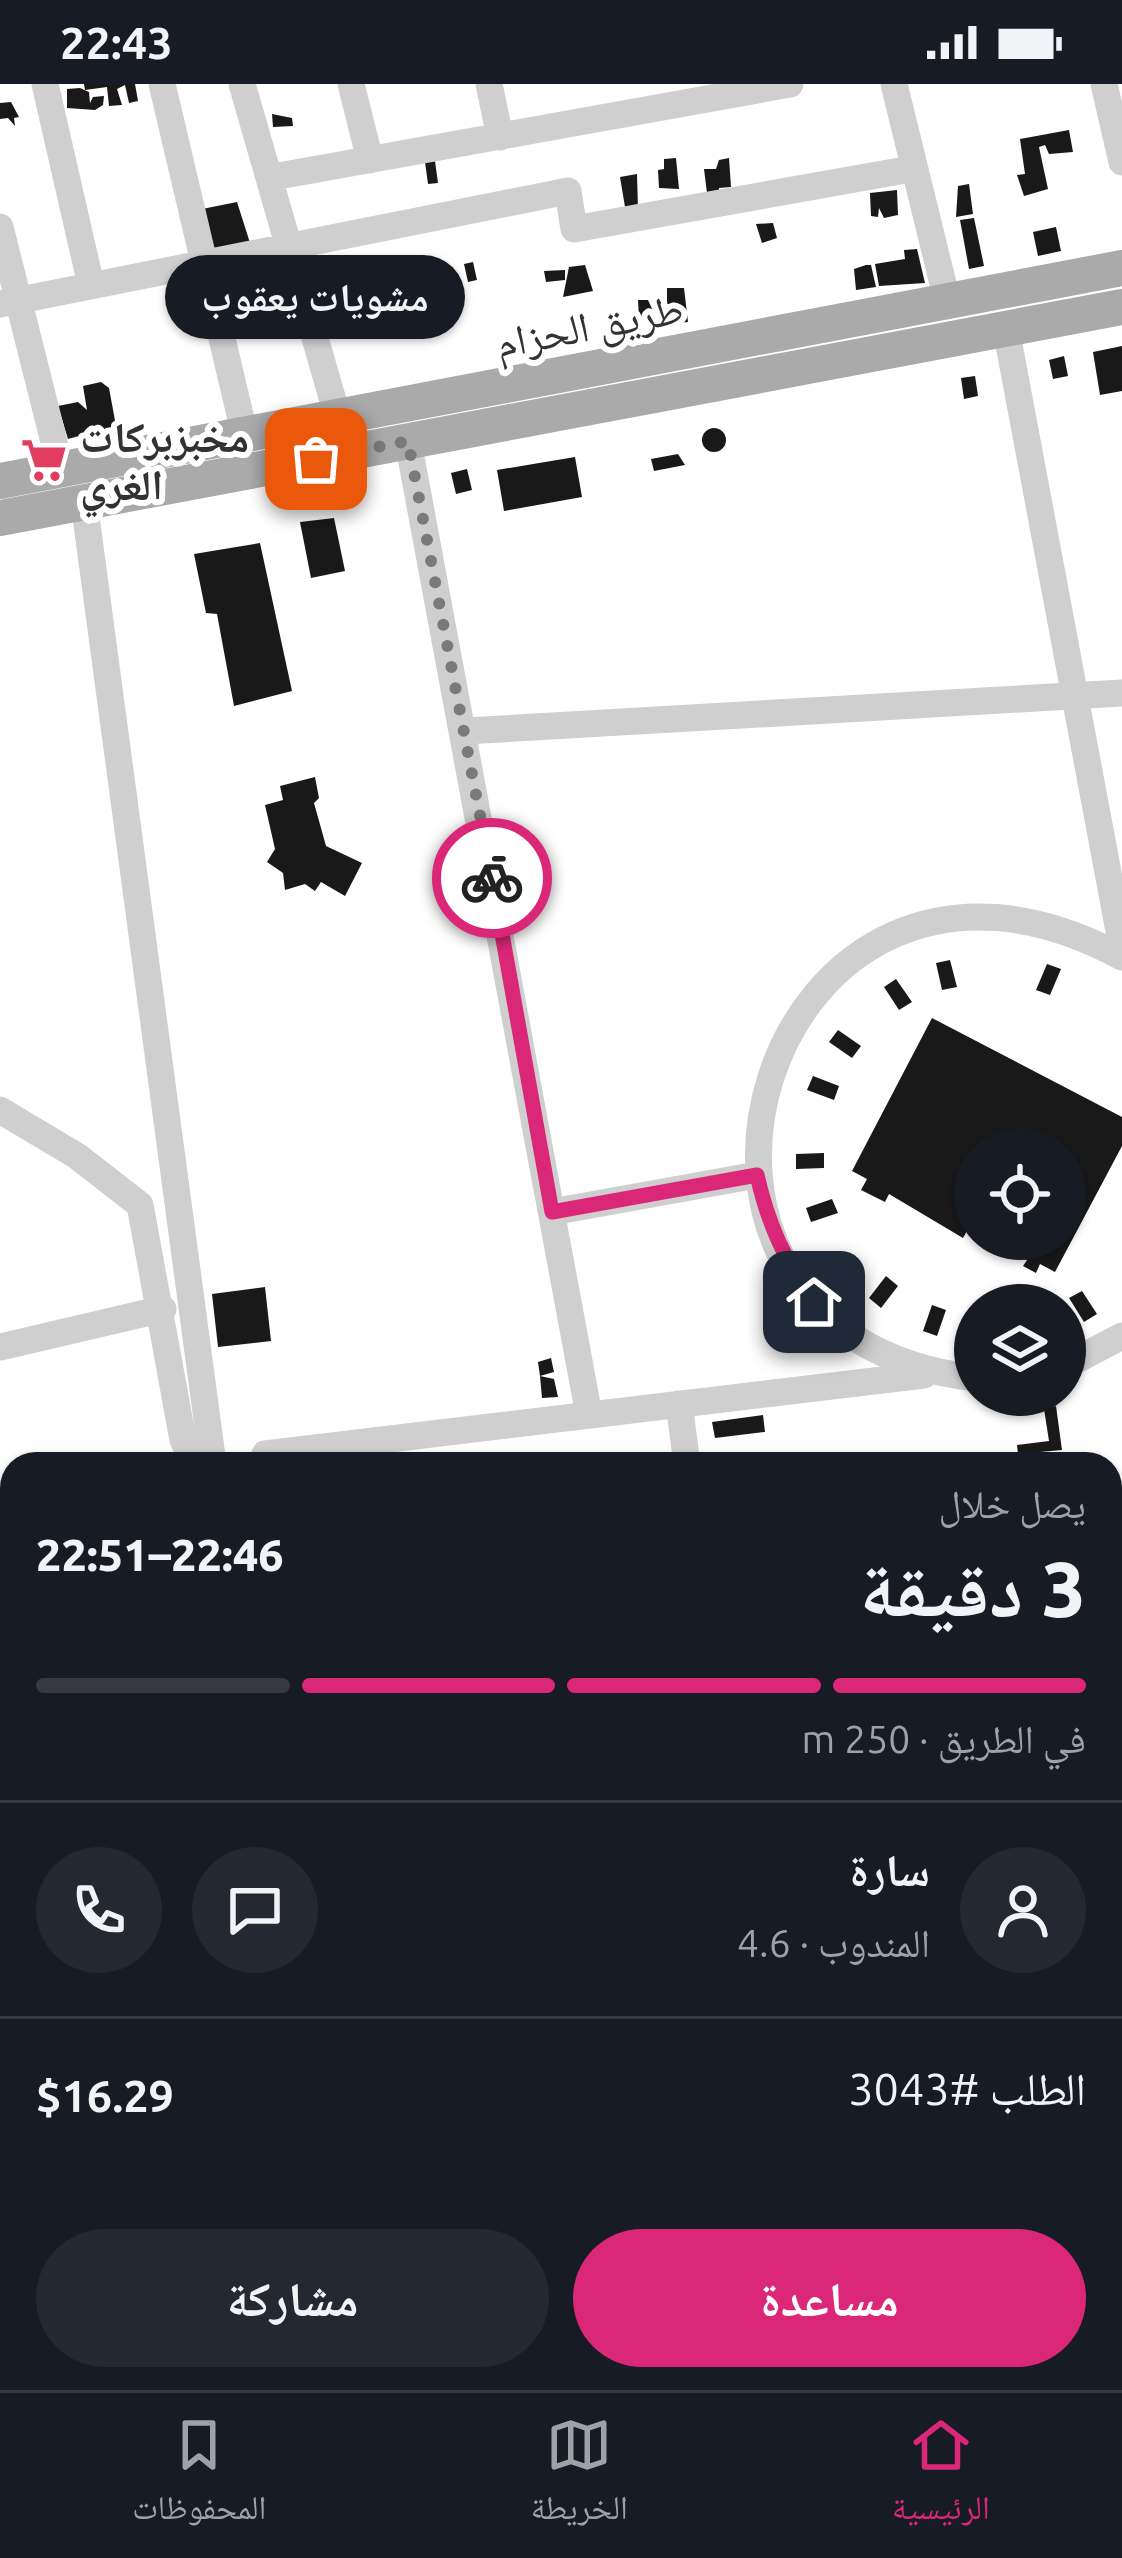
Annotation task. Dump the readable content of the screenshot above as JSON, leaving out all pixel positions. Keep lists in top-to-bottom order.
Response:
{
  "streets": {
    "main road": ["طريق الحزام"]
  },
  "places": {
    "other": ["مشويات يعقوب"],
    "supermarket": ["مخبزبركات الغري"]
  },
  "page": {
    "status": "22:43",
    "bubble": "مشويات يعقوب",
    "heading": ["3 دقيقة", "يصل خلال", "22:46–22:51"],
    "panel": [
      "سارة",
      "المندوب · 4.6",
      "الطلب #3043",
      "$16.29"
    ],
    "bar": "في الطريق · 250 m",
    "buttons": ["مساعدة", "مشاركة"],
    "tabs": ["الرئيسية", "الخريطة", "المحفوظات"]
  }
}
